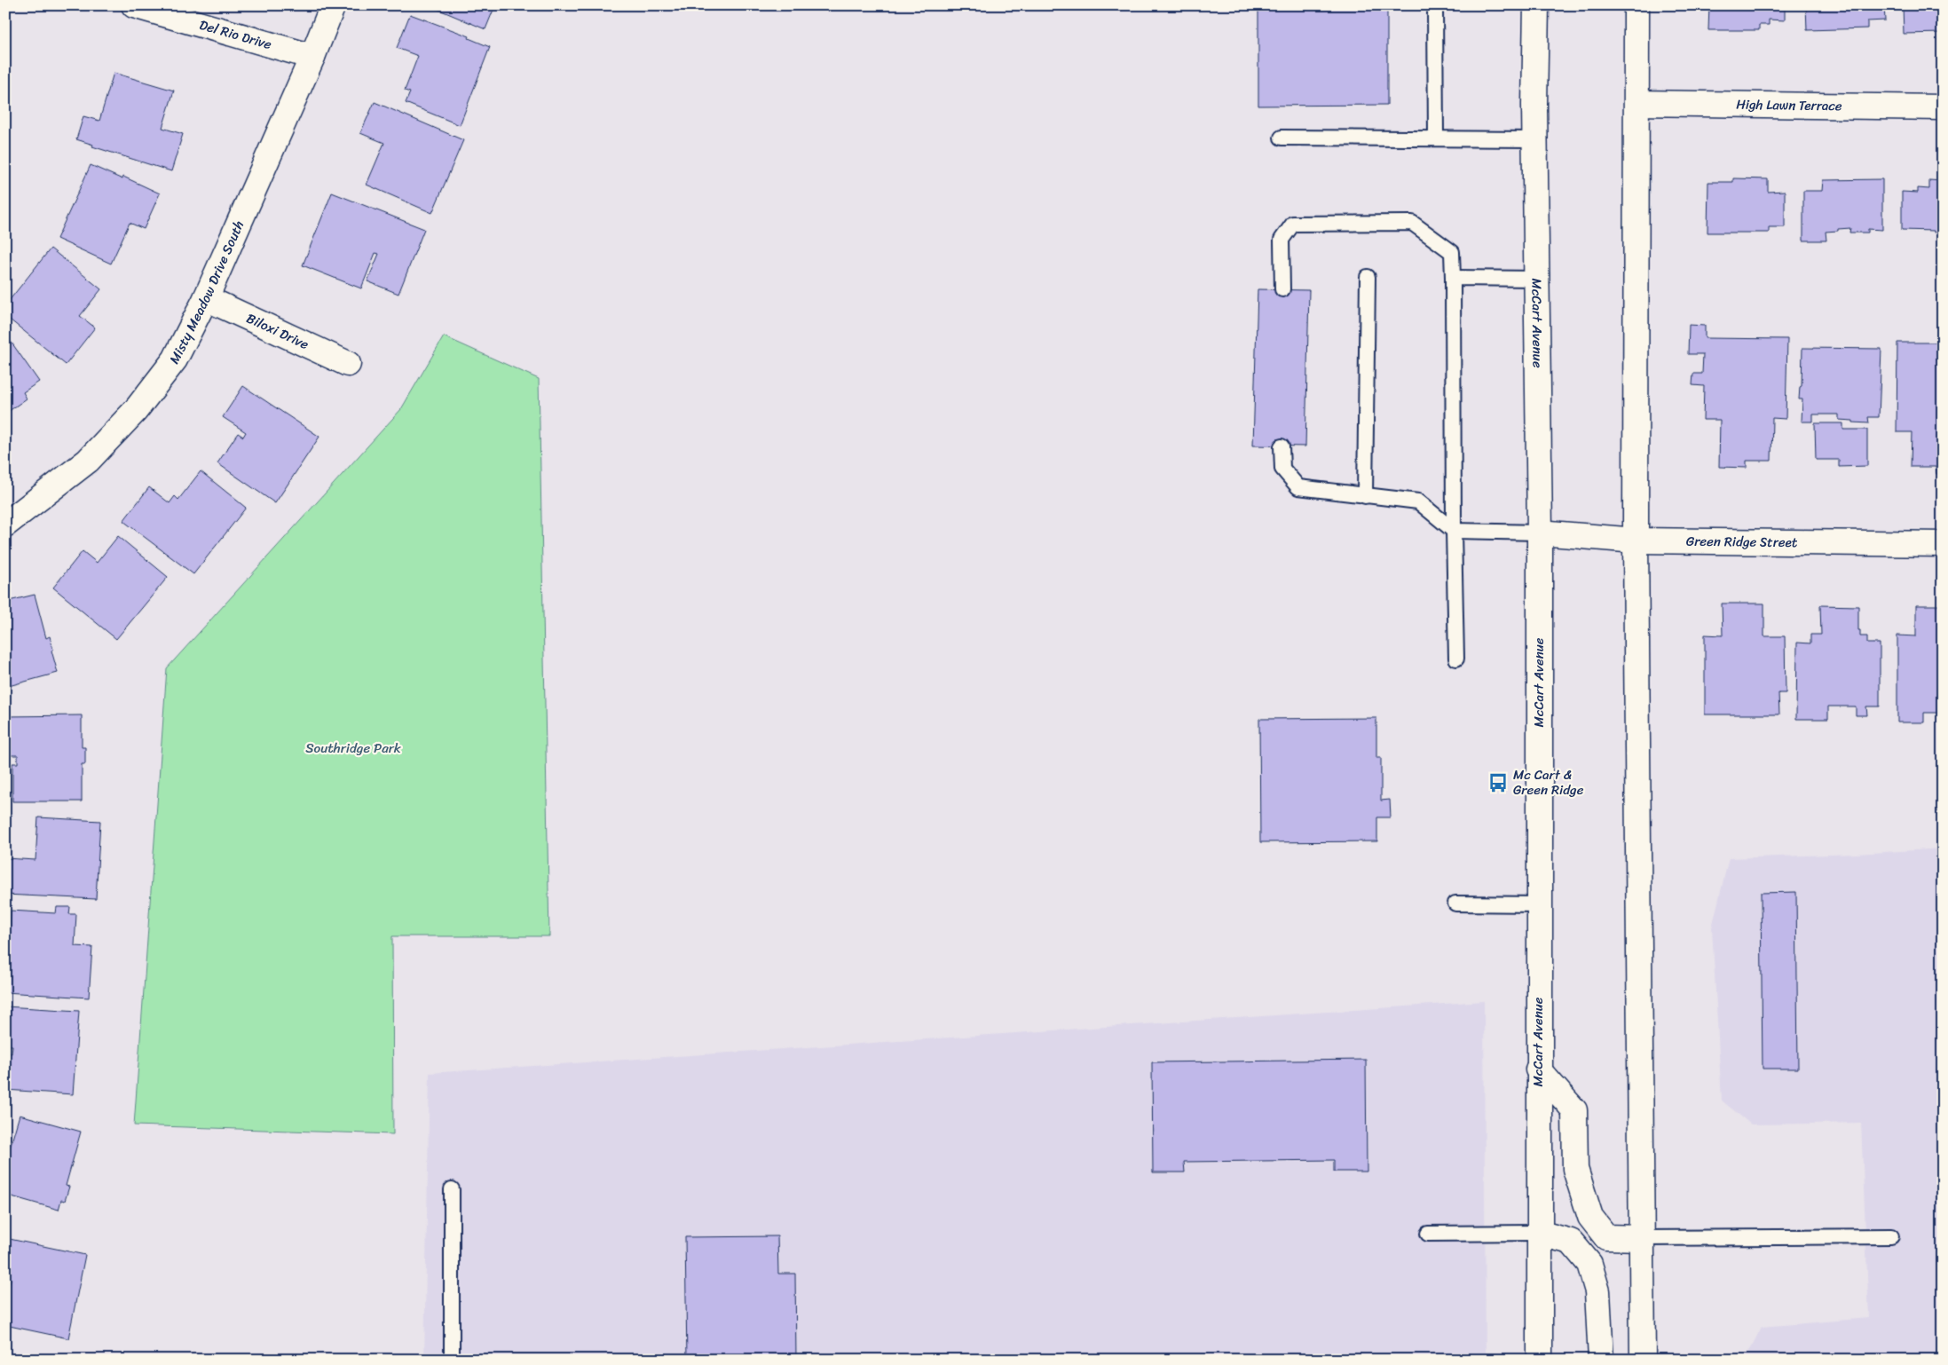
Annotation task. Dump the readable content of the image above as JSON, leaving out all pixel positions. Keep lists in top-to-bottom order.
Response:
{
  "streets": {
    "main road": [
      "Del Rio Drive",
      "High Lawn Terrace",
      "Misty Meadow Drive South",
      "McCart Avenue",
      "Biloxi Drive",
      "Green Ridge Street"
    ]
  },
  "crossings": [
    ["Del Rio Drive", "Misty Meadow Drive South"],
    ["Misty Meadow Drive South", "Biloxi Drive"],
    ["McCart Avenue", "Green Ridge Street"]
  ],
  "parks": ["Southridge Park"],
  "places": {
    "bus stop": ["Mc Cart & Green Ridge"]
  }
}
